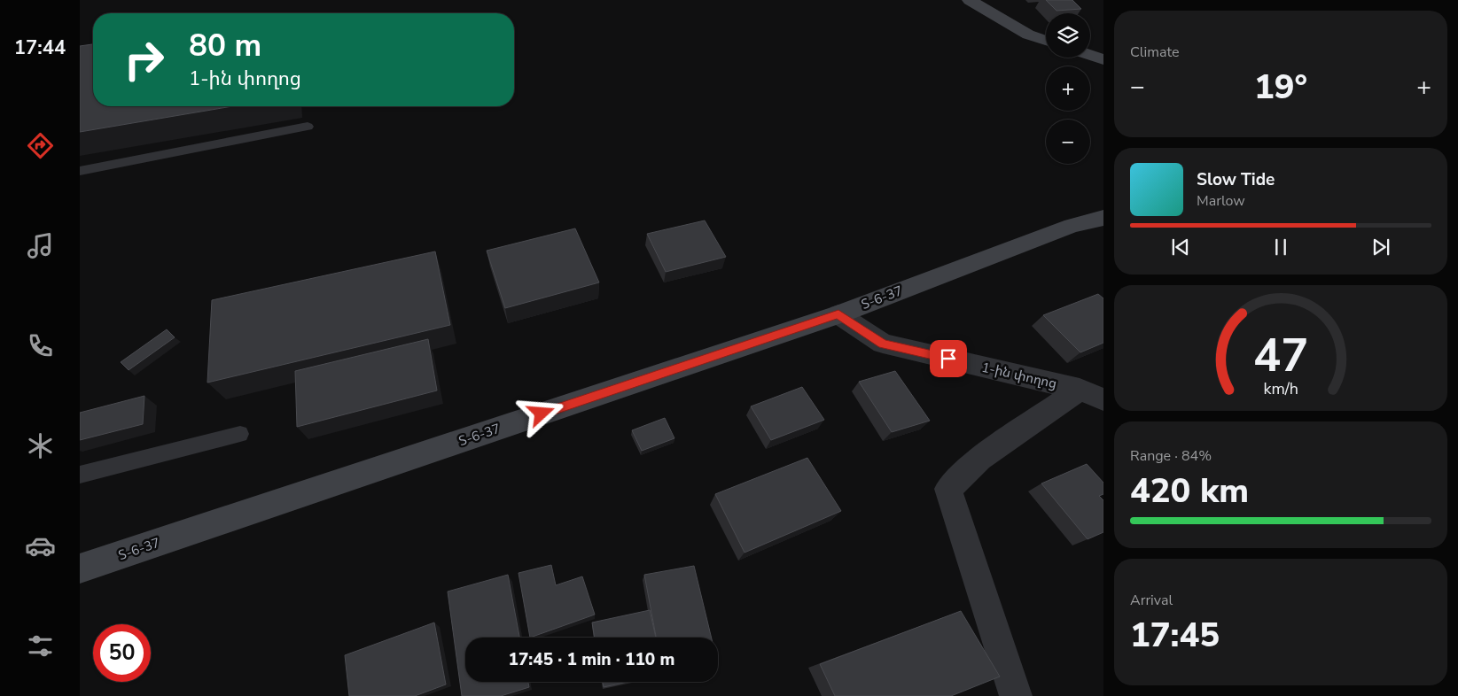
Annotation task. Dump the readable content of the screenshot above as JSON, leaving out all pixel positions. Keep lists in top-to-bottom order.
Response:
{
  "streets": {
    "main road": ["Տ-6-37"],
    "street": ["1-ին փողոց"]
  },
  "crossings": [
    ["Տ-6-37", "1-ին փողոց"]
  ],
  "page": {
    "tabs": "17:44",
    "tile": [
      "Climate",
      ["Range · 84%", "420 km"],
      ["Arrival", "17:45"]
    ],
    "map_buttons": ["+", "−"],
    "turn": ["80 m", "1-ին փողոց"],
    "heat": ["−", "19°", "+"],
    "song": ["Slow Tide", "Marlow"],
    "limit": "50",
    "trip": "17:45 · 1 min · 110 m",
    "gauge": ["47", "km/h"]
  }
}
